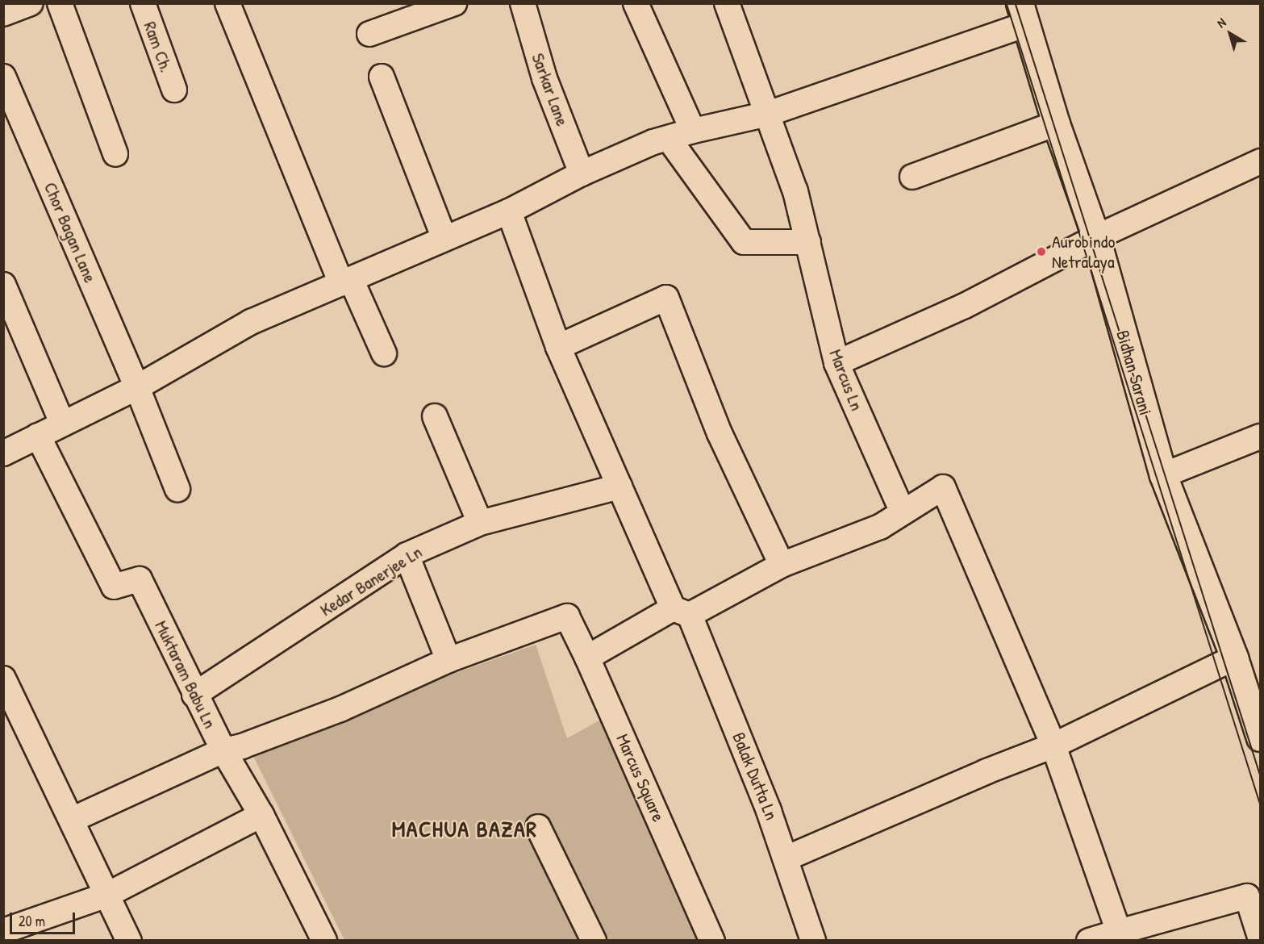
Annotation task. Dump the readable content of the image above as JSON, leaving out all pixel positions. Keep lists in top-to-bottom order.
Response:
{
  "streets": {
    "main road": ["Bidhan Sarani"],
    "street": [
      "Ram Ch.",
      "Sarkar Lane",
      "Chor Bagan Lane",
      "Marcus Ln",
      "Kedar Banerjee Ln",
      "Muktaram Babu Ln",
      "Balak Dutta Ln",
      "Marcus Square"
    ]
  },
  "crossings": [
    ["Kedar Banerjee Ln", "Muktaram Babu Ln"],
    ["Kedar Banerjee Ln", "Balak Dutta Ln"]
  ],
  "districts": ["MACHUA BAZAR"],
  "places": ["Aurobindo Netralaya"],
  "scale_bar": "20 m",
  "north": "top left"
}
